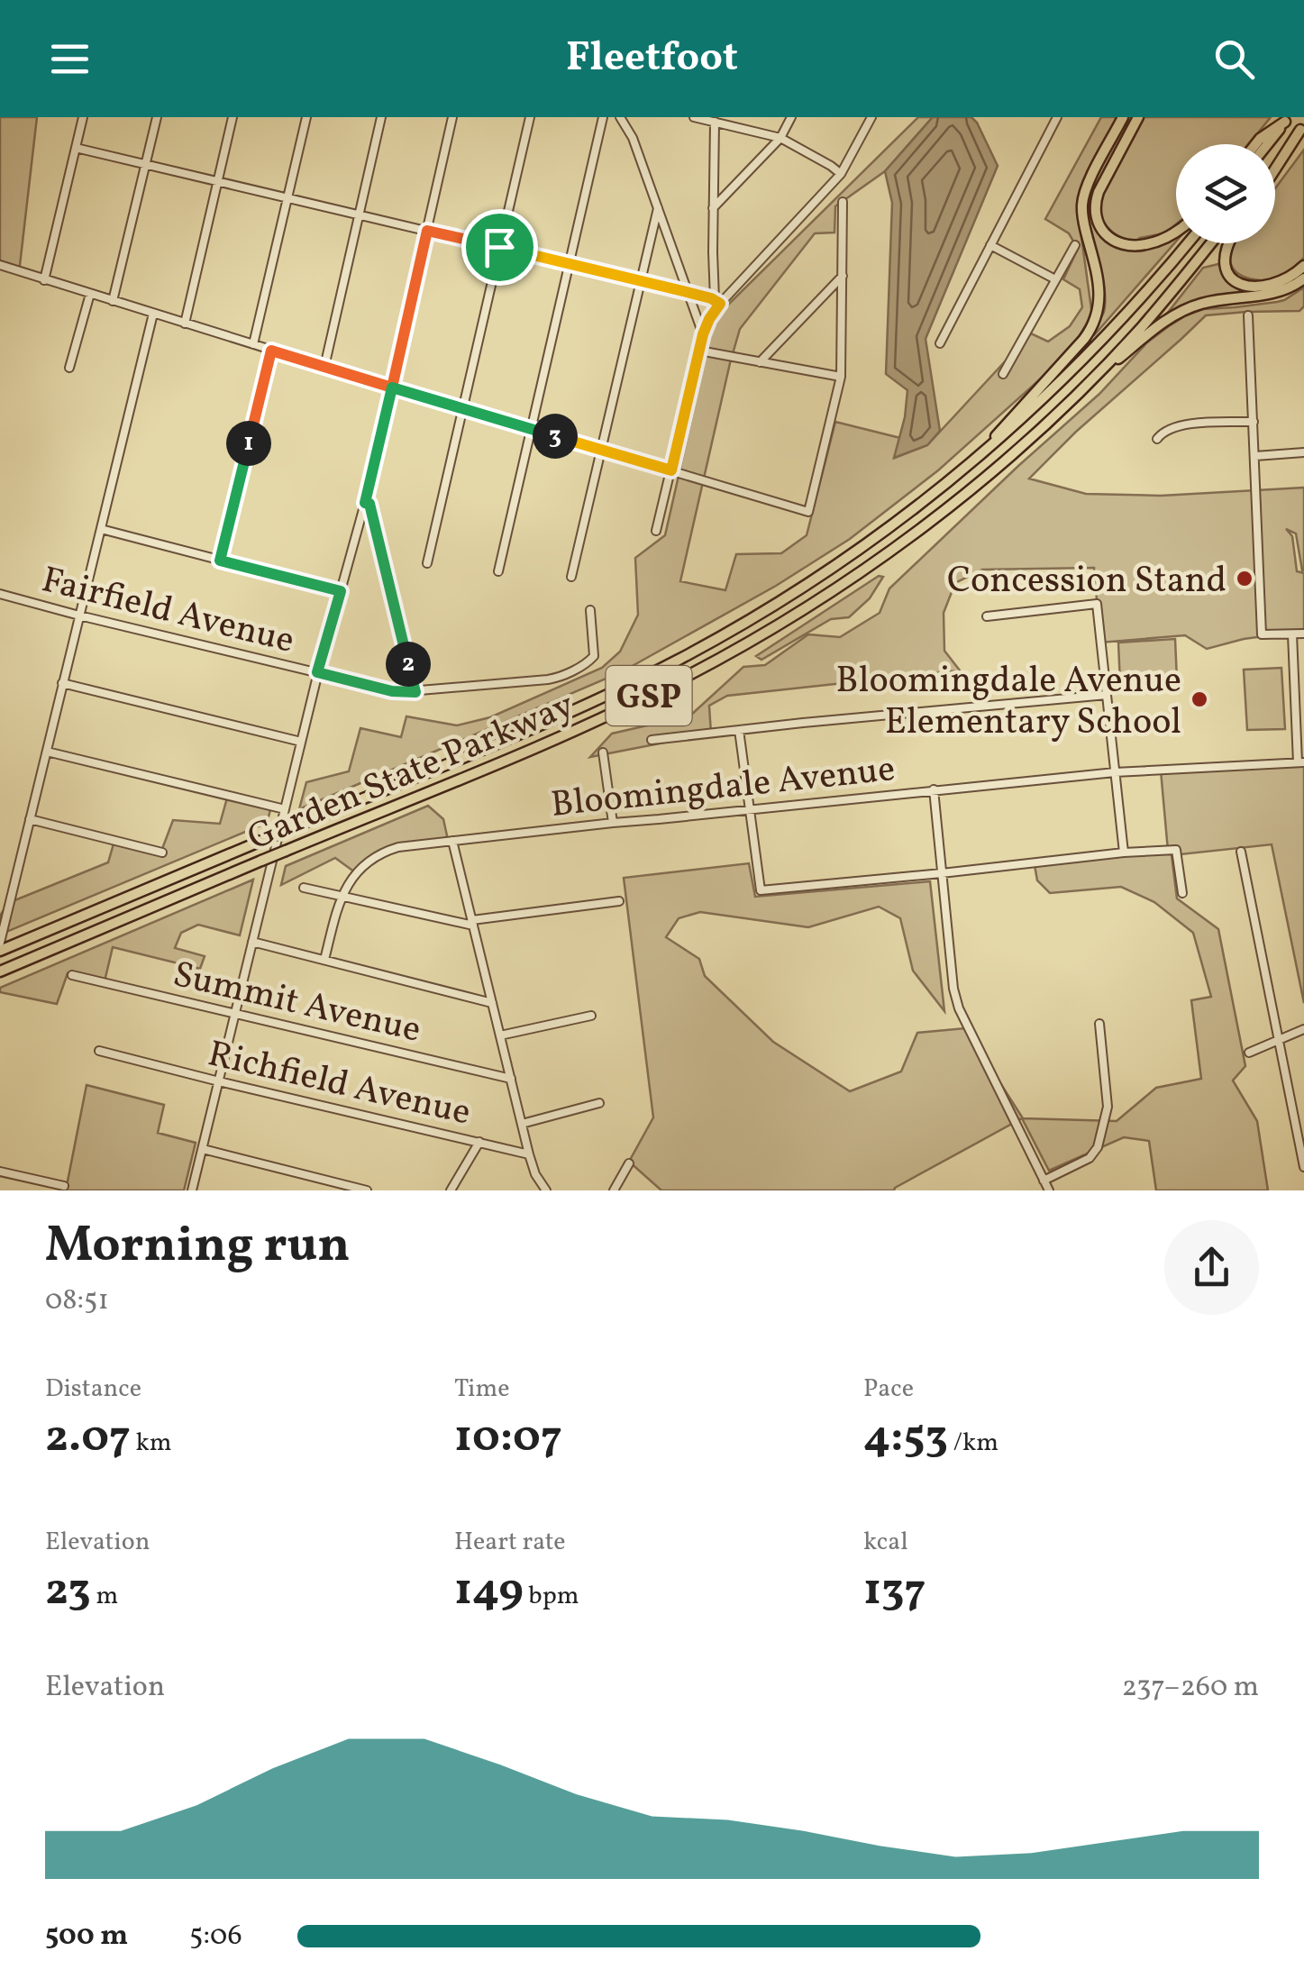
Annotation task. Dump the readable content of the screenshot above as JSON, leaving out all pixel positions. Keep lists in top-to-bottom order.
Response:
{
  "streets": {
    "highway": ["GSP", "Garden State Parkway"],
    "street": [
      "Fairfield Avenue",
      "Bloomingdale Avenue",
      "Summit Avenue",
      "Richfield Avenue"
    ]
  },
  "places": ["Concession Stand", "Bloomingdale Avenue Elementary School"],
  "page": {
    "header": "Fleetfoot",
    "pins": ["3", "1", "2"],
    "heading": ["Morning run", "08:51"],
    "stats": [
      ["Distance", "2.07 km"],
      ["Time", "10:07"],
      ["Pace", "4:53 /km"],
      ["Elevation", "23 m"],
      ["Heart rate", "149 bpm"],
      ["kcal", "137"]
    ],
    "chart": ["Elevation", "237–260 m"],
    "list": [
      {
        "name": "500 m",
        "note": "5:06"
      }
    ]
  }
}
